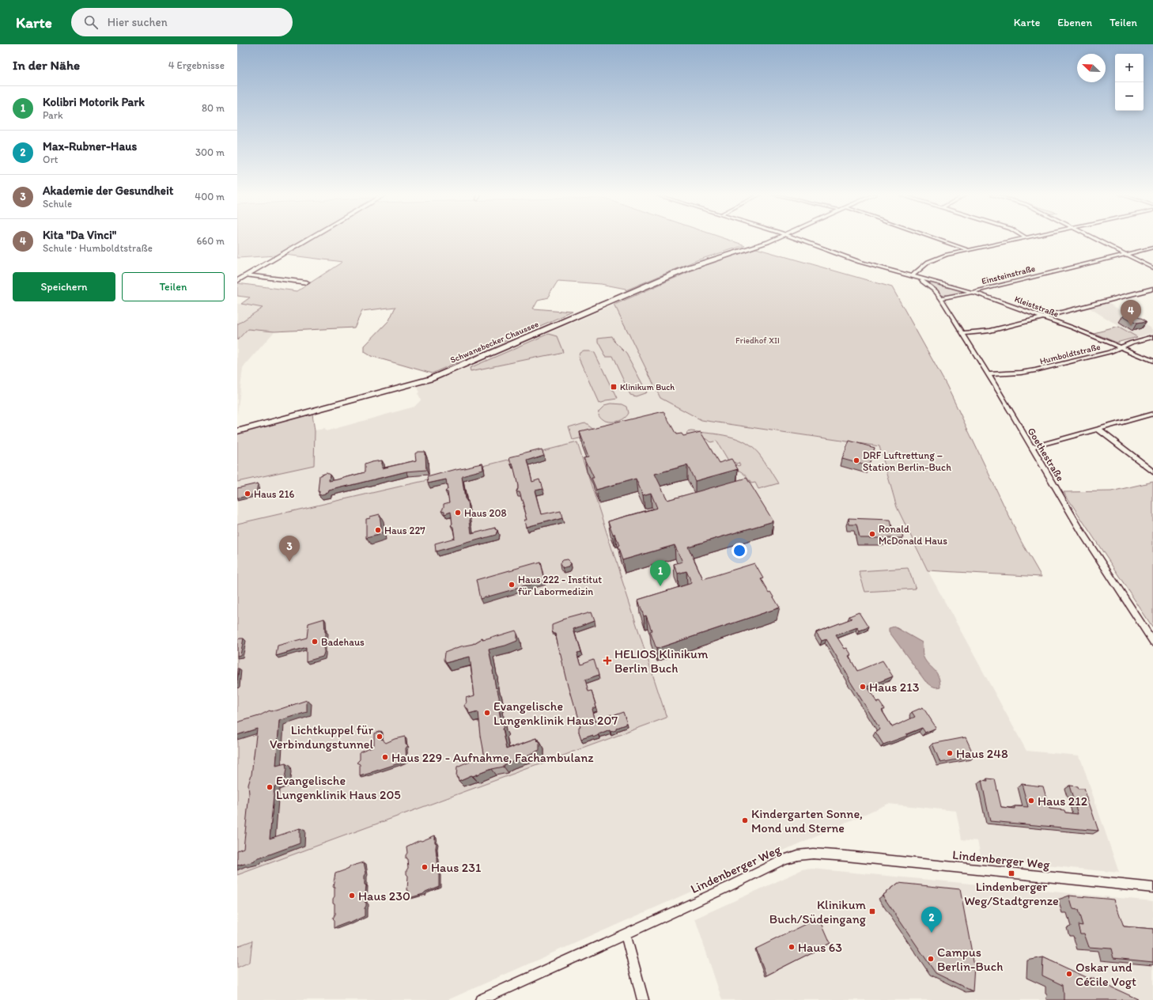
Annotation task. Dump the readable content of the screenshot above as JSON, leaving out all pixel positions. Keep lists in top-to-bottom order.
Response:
{
  "streets": {
    "main road": ["Schwanebecker Chaussee"],
    "street": [
      "Einsteinstraße",
      "Kleiststraße",
      "Humboldtstraße",
      "Goethestraße",
      "Lindenberger Weg"
    ]
  },
  "crossings": [
    ["Einsteinstraße", "Kleiststraße"],
    ["Einsteinstraße", "Goethestraße"],
    ["Kleiststraße", "Humboldtstraße"],
    ["Kleiststraße", "Goethestraße"],
    ["Humboldtstraße", "Goethestraße"]
  ],
  "parks": ["Friedhof XII"],
  "places": {
    "transit": ["Klinikum Buch", "Lindenberger Weg/Stadtgrenze", "Klinikum Buch/Südeingang"],
    "other": [
      "DRF Luftrettung – Station Berlin-Buch",
      "Haus 216",
      "Haus 208",
      "Haus 227",
      "Ronald McDonald Haus",
      "Haus 222 - Institut für Labormedizin",
      "Badehaus",
      "Haus 213",
      "Evangelische Lungenklinik Haus 207",
      "Lichtkuppel für Verbindungstunnel",
      "Haus 248",
      "Haus 229 - Aufnahme, Fachambulanz",
      "Evangelische Lungenklinik Haus 205",
      "Haus 212",
      "Kindergarten Sonne, Mond und Sterne",
      "Haus 231",
      "Haus 230",
      "Haus 63",
      "Campus Berlin-Buch",
      "Oskar und Cécile Vogt"
    ],
    "health": ["HELIOS Klinikum Berlin Buch"]
  },
  "north": "top left",
  "page": {
    "header": "Karte",
    "search": "Hier suchen",
    "nav": ["Karte", "Ebenen", "Teilen"],
    "heading": ["In der Nähe", "4 Ergebnisse"],
    "map_buttons": ["+", "−"],
    "list": [
      {
        "mark": "1",
        "name": "Kolibri Motorik Park",
        "note": "Park",
        "value": "80 m"
      },
      {
        "mark": "2",
        "name": "Max-Rubner-Haus",
        "note": "Ort",
        "value": "300 m"
      },
      {
        "mark": "3",
        "name": "Akademie der Gesundheit",
        "note": "Schule",
        "value": "400 m"
      },
      {
        "mark": "4",
        "name": "Kita \"Da Vinci\"",
        "note": "Schule · Humboldtstraße",
        "value": "660 m"
      }
    ],
    "buttons": ["Speichern", "Teilen"],
    "pins": [
      "4",
      "3",
      "1",
      "2"
    ]
  }
}
